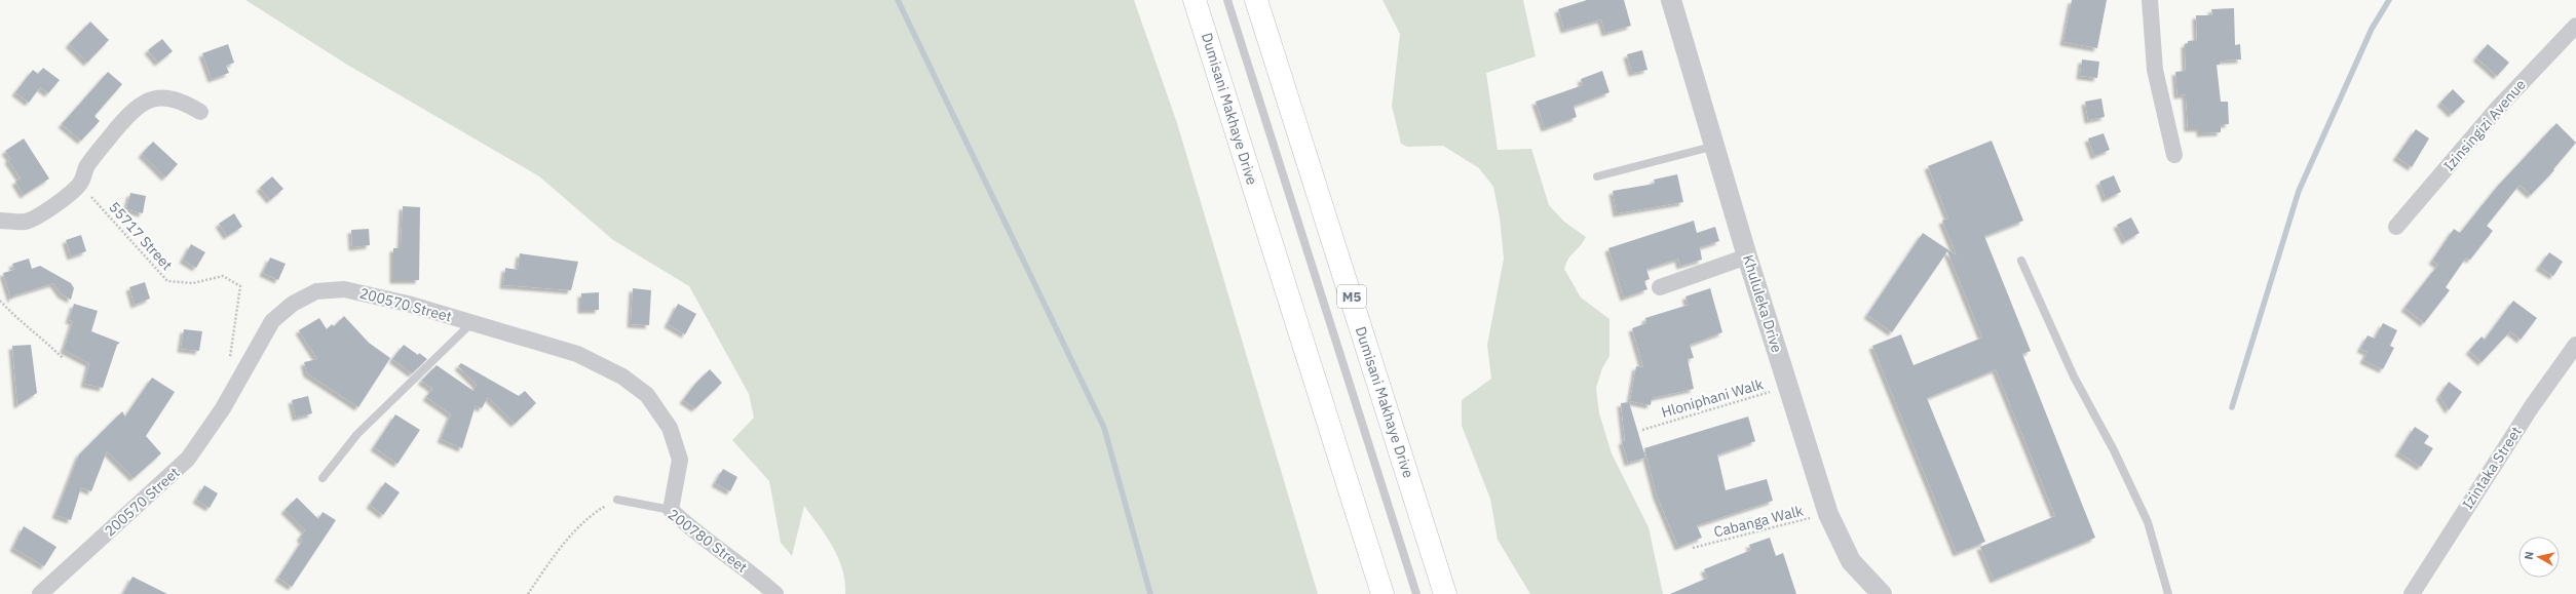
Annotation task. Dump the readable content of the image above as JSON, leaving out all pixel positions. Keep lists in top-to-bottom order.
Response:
{
  "streets": {
    "main road": ["Dumisani Makhaye Drive", "M5"],
    "street": [
      "Izinsingizi Avenue",
      "Khululeka Drive",
      "200570 Street",
      "Izintaka Street",
      "200780 Street"
    ],
    "path": ["55717 Street", "Hloniphani Walk", "Cabanga Walk"]
  },
  "crossings": [
    ["Khululeka Drive", "Hloniphani Walk"],
    ["Khululeka Drive", "Cabanga Walk"],
    ["200570 Street", "200780 Street"]
  ],
  "north": "left"
}
